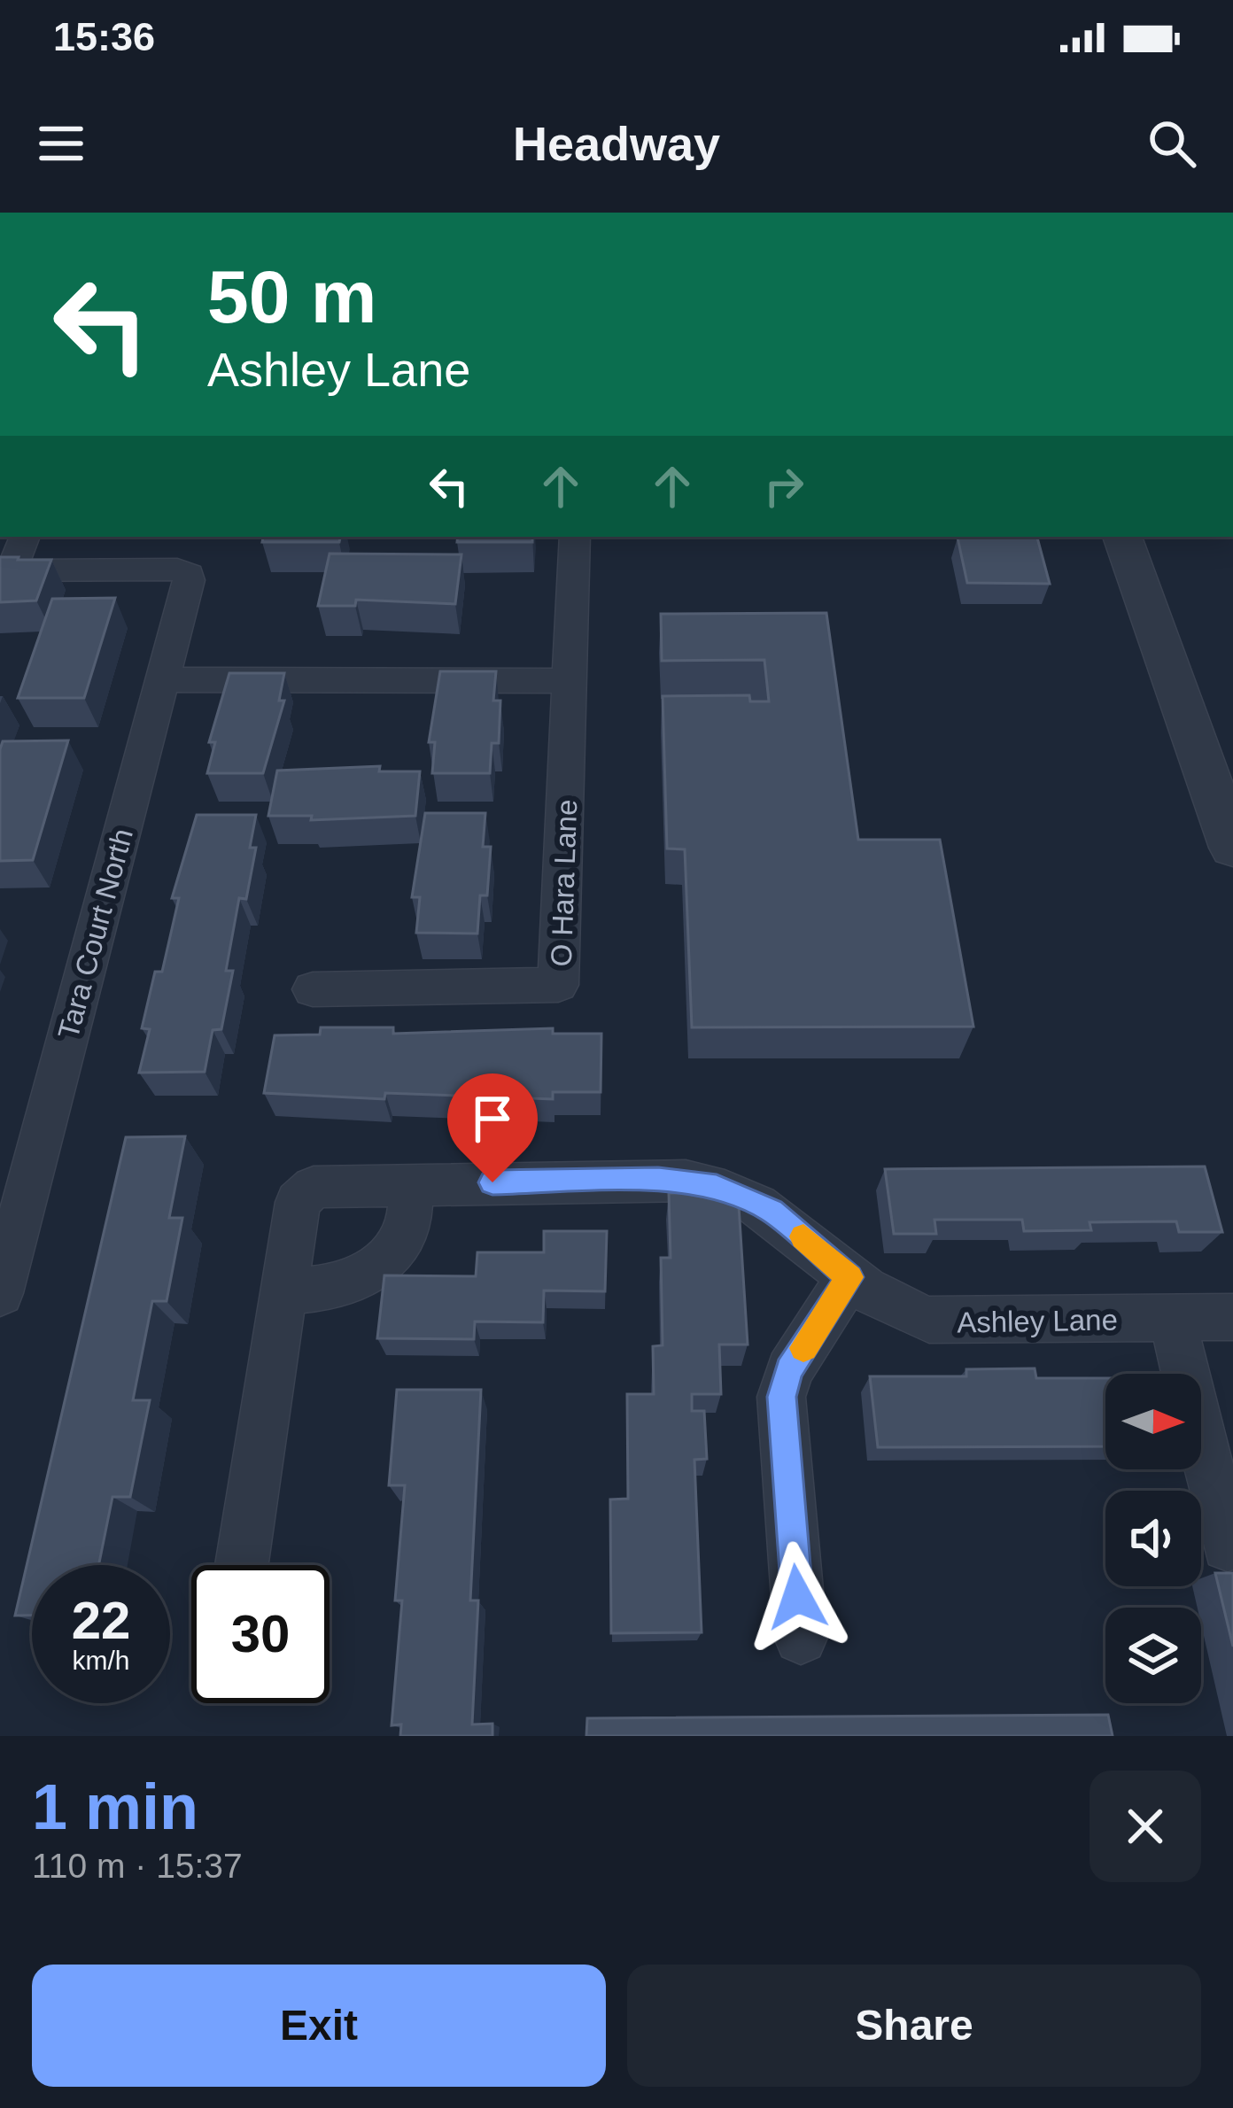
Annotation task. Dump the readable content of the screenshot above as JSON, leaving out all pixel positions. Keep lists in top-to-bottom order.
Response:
{
  "streets": {
    "street": ["O Hara Lane", "Tara Court North", "Ashley Lane"]
  },
  "north": "right",
  "page": {
    "status": "15:36",
    "header": "Headway",
    "turn": ["50 m", "Ashley Lane"],
    "speed": "22 km/h",
    "limit": "30",
    "heading": ["1 min", "110 m · 15:37"],
    "buttons": ["Exit", "Share"]
  }
}
